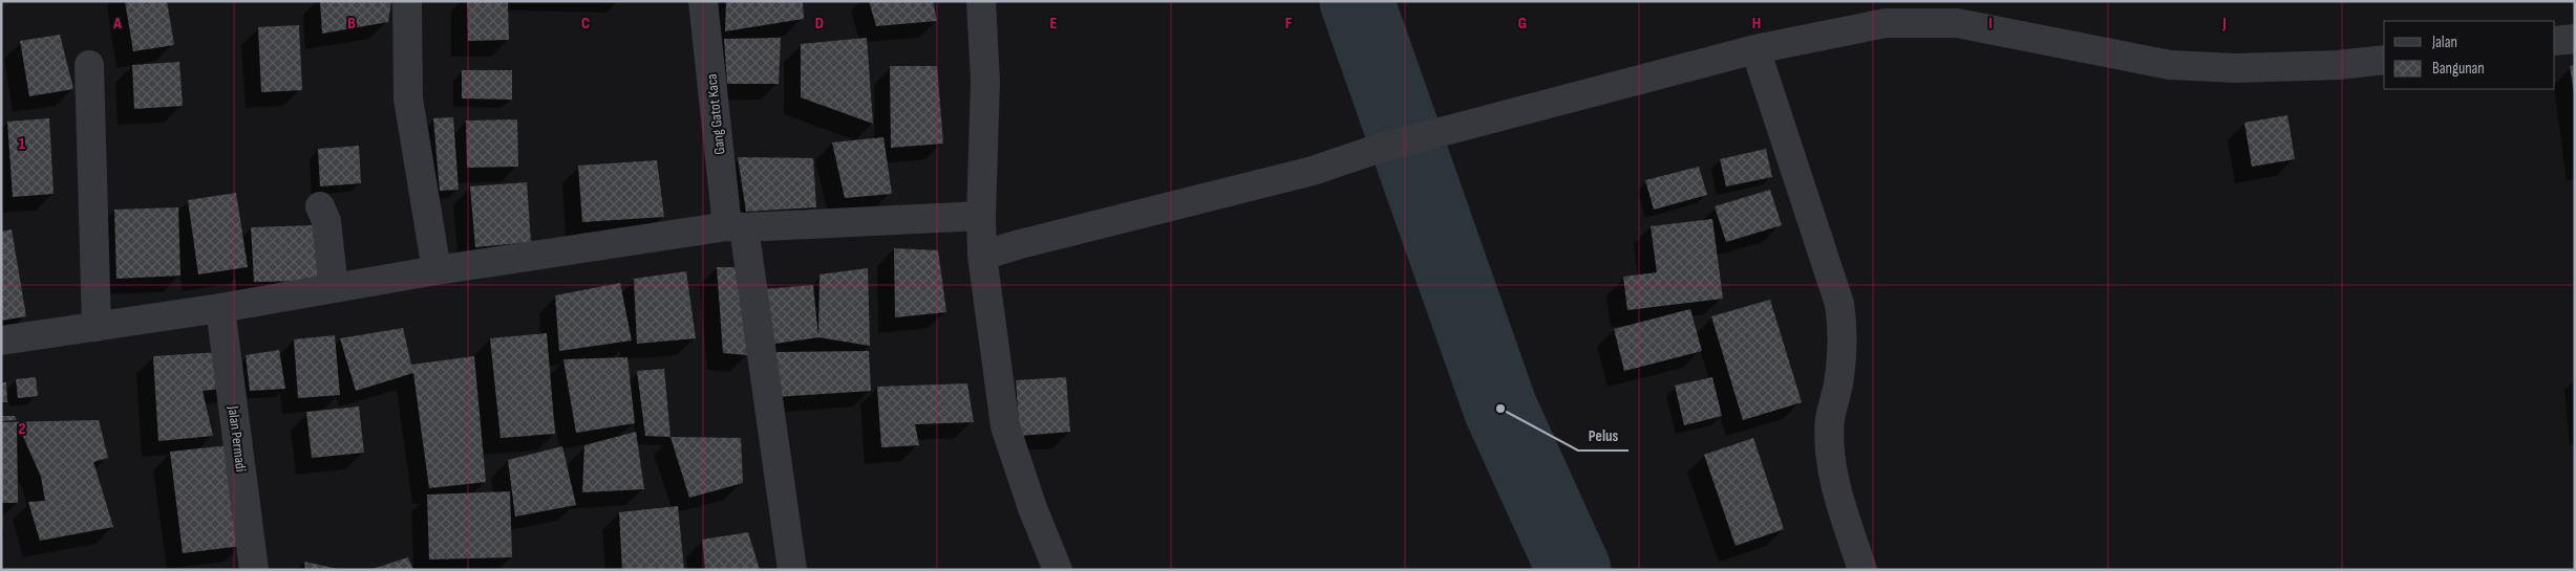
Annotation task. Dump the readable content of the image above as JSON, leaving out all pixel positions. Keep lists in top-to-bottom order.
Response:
{
  "streets": {
    "street": ["Gang Gatot Kaca", "Jalan Permadi"]
  },
  "places": ["Pelus"],
  "legend": ["Jalan", "Bangunan"],
  "grid": {
    "columns": [
      "A",
      "B",
      "C",
      "D",
      "E",
      "F",
      "G",
      "H",
      "I",
      "J"
    ],
    "rows": ["1", "2"]
  }
}
